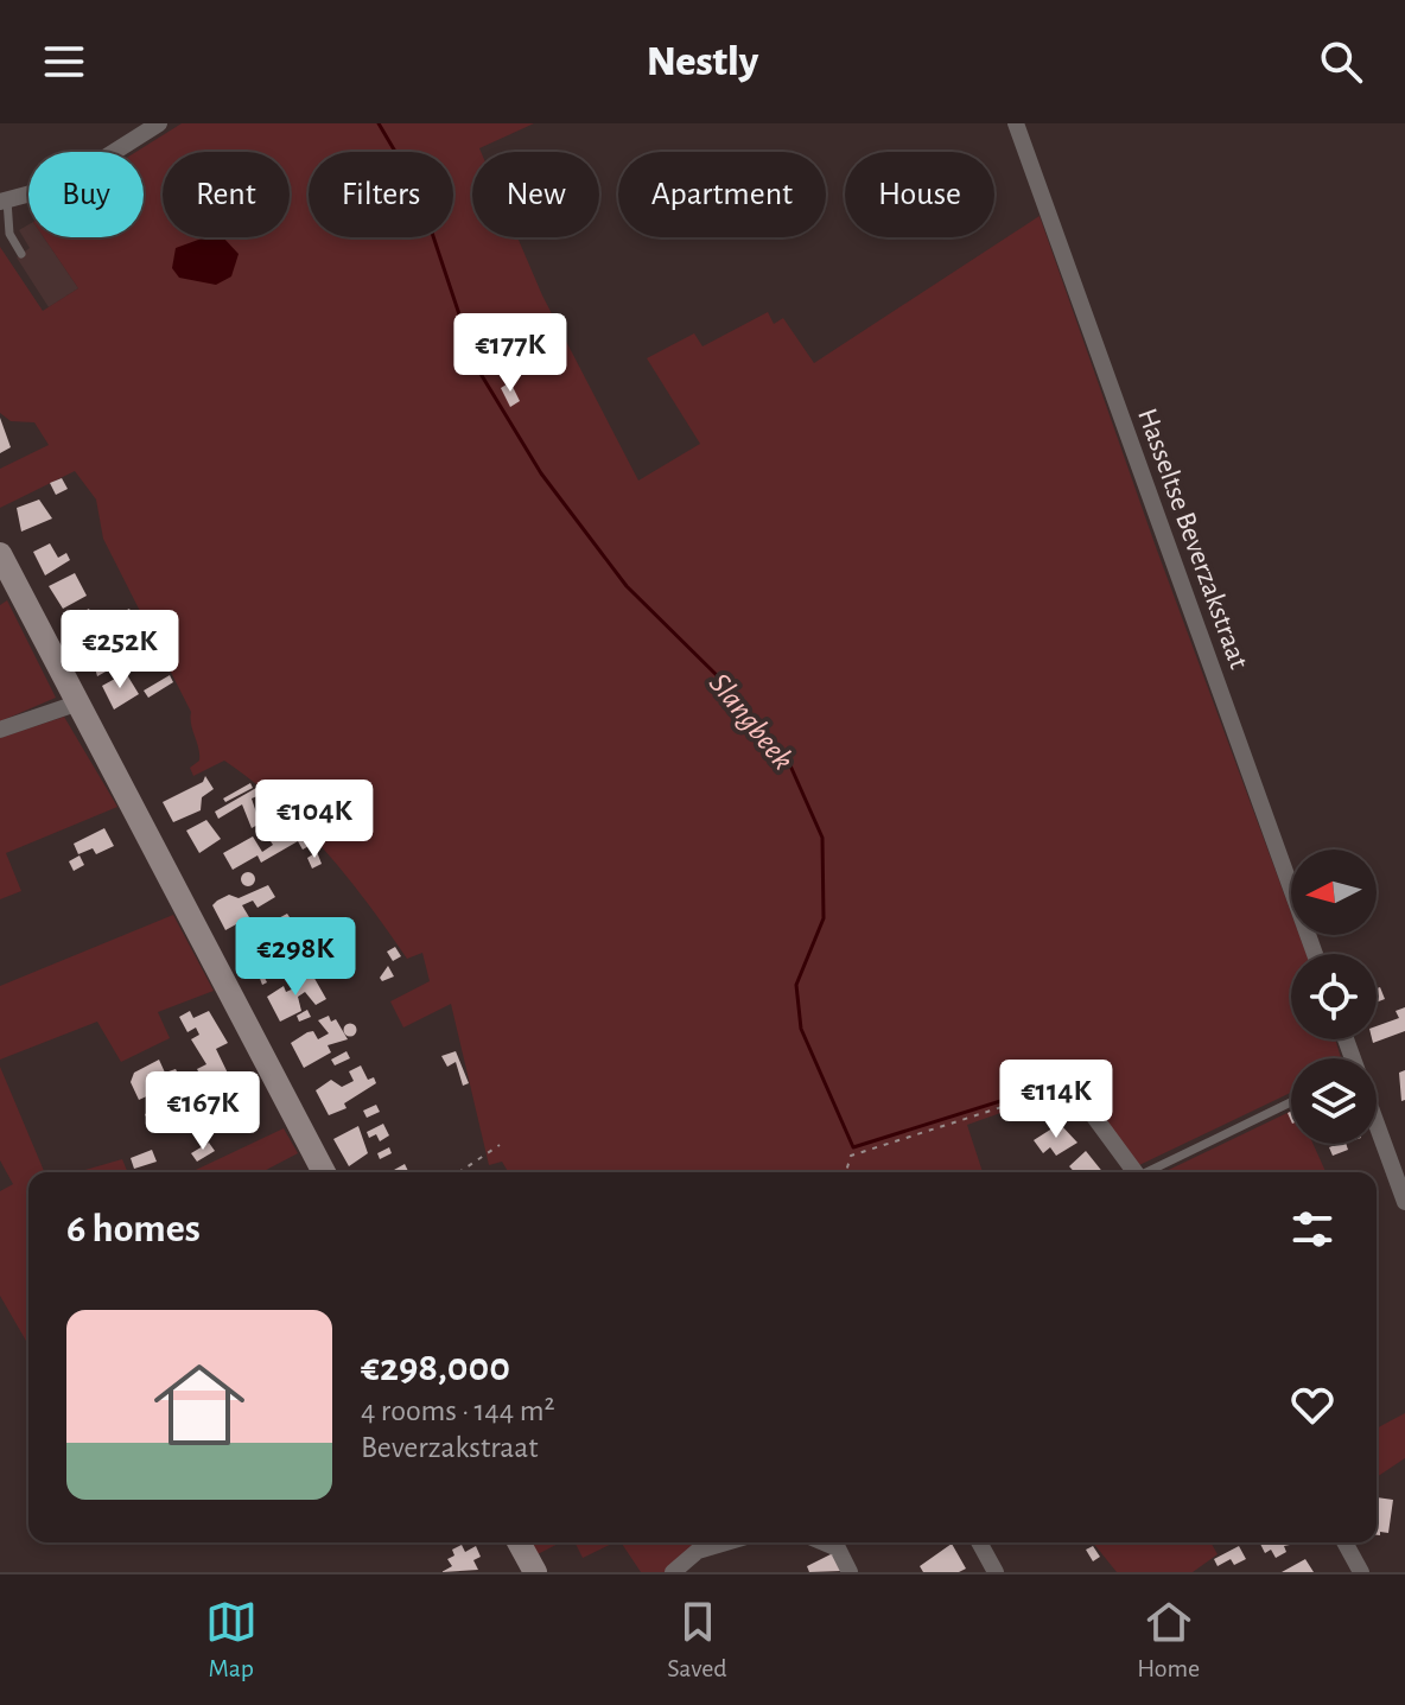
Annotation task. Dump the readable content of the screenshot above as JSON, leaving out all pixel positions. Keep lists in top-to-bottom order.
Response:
{
  "streets": {
    "street": ["Hasseltse Beverzakstraat"]
  },
  "water": ["Slangbeek"],
  "north": "left",
  "page": {
    "header": "Nestly",
    "chip": [
      "Buy",
      "Rent",
      "Filters",
      "New",
      "Apartment",
      "House"
    ],
    "price": [
      "€177K",
      "€252K",
      "€104K",
      "€298K",
      "€114K",
      "€167K"
    ],
    "heading": "6 homes",
    "list": [
      {
        "name": "€298,000",
        "note": "4 rooms · 144 m² · Beverzakstraat"
      }
    ],
    "tabs": ["Map", "Saved", "Home"]
  }
}
